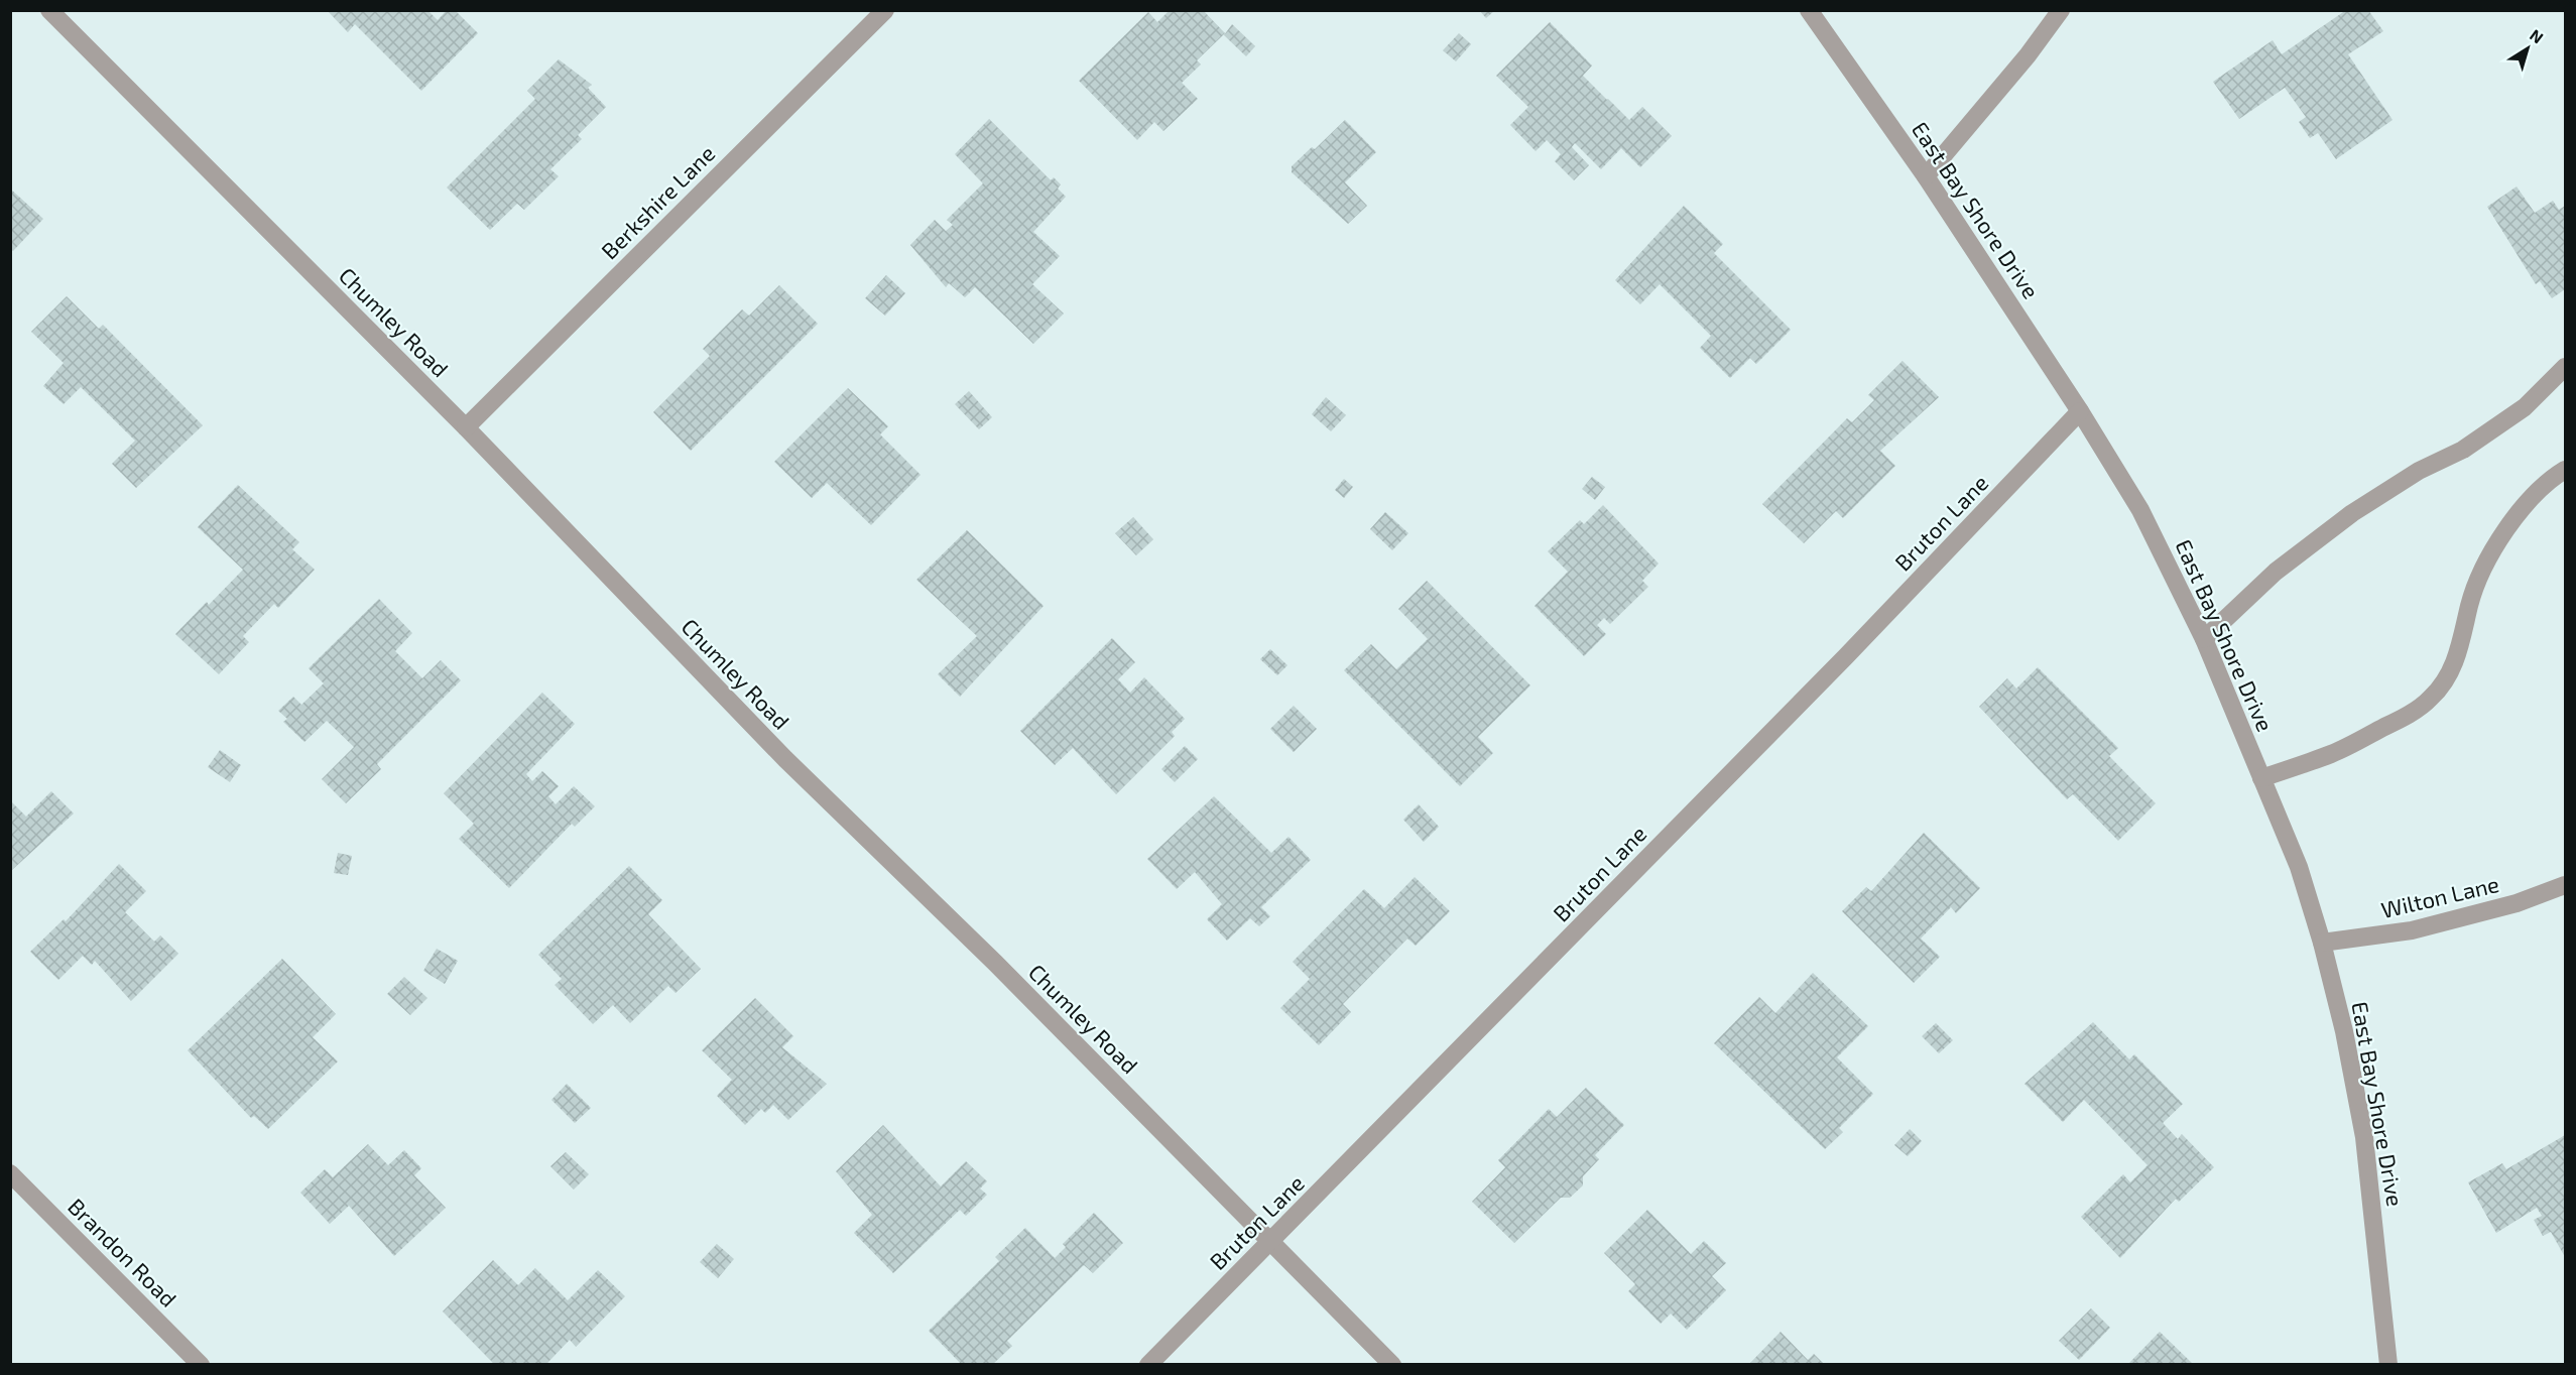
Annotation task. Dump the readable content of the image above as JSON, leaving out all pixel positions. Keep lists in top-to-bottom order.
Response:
{
  "streets": {
    "street": [
      "Berkshire Lane",
      "East Bay Shore Drive",
      "Chumley Road",
      "Bruton Lane",
      "Wilton Lane",
      "Brandon Road"
    ]
  },
  "crossings": [
    ["Berkshire Lane", "Chumley Road"],
    ["East Bay Shore Drive", "Bruton Lane"],
    ["East Bay Shore Drive", "Wilton Lane"],
    ["Chumley Road", "Bruton Lane"]
  ],
  "north": "top right"
}
